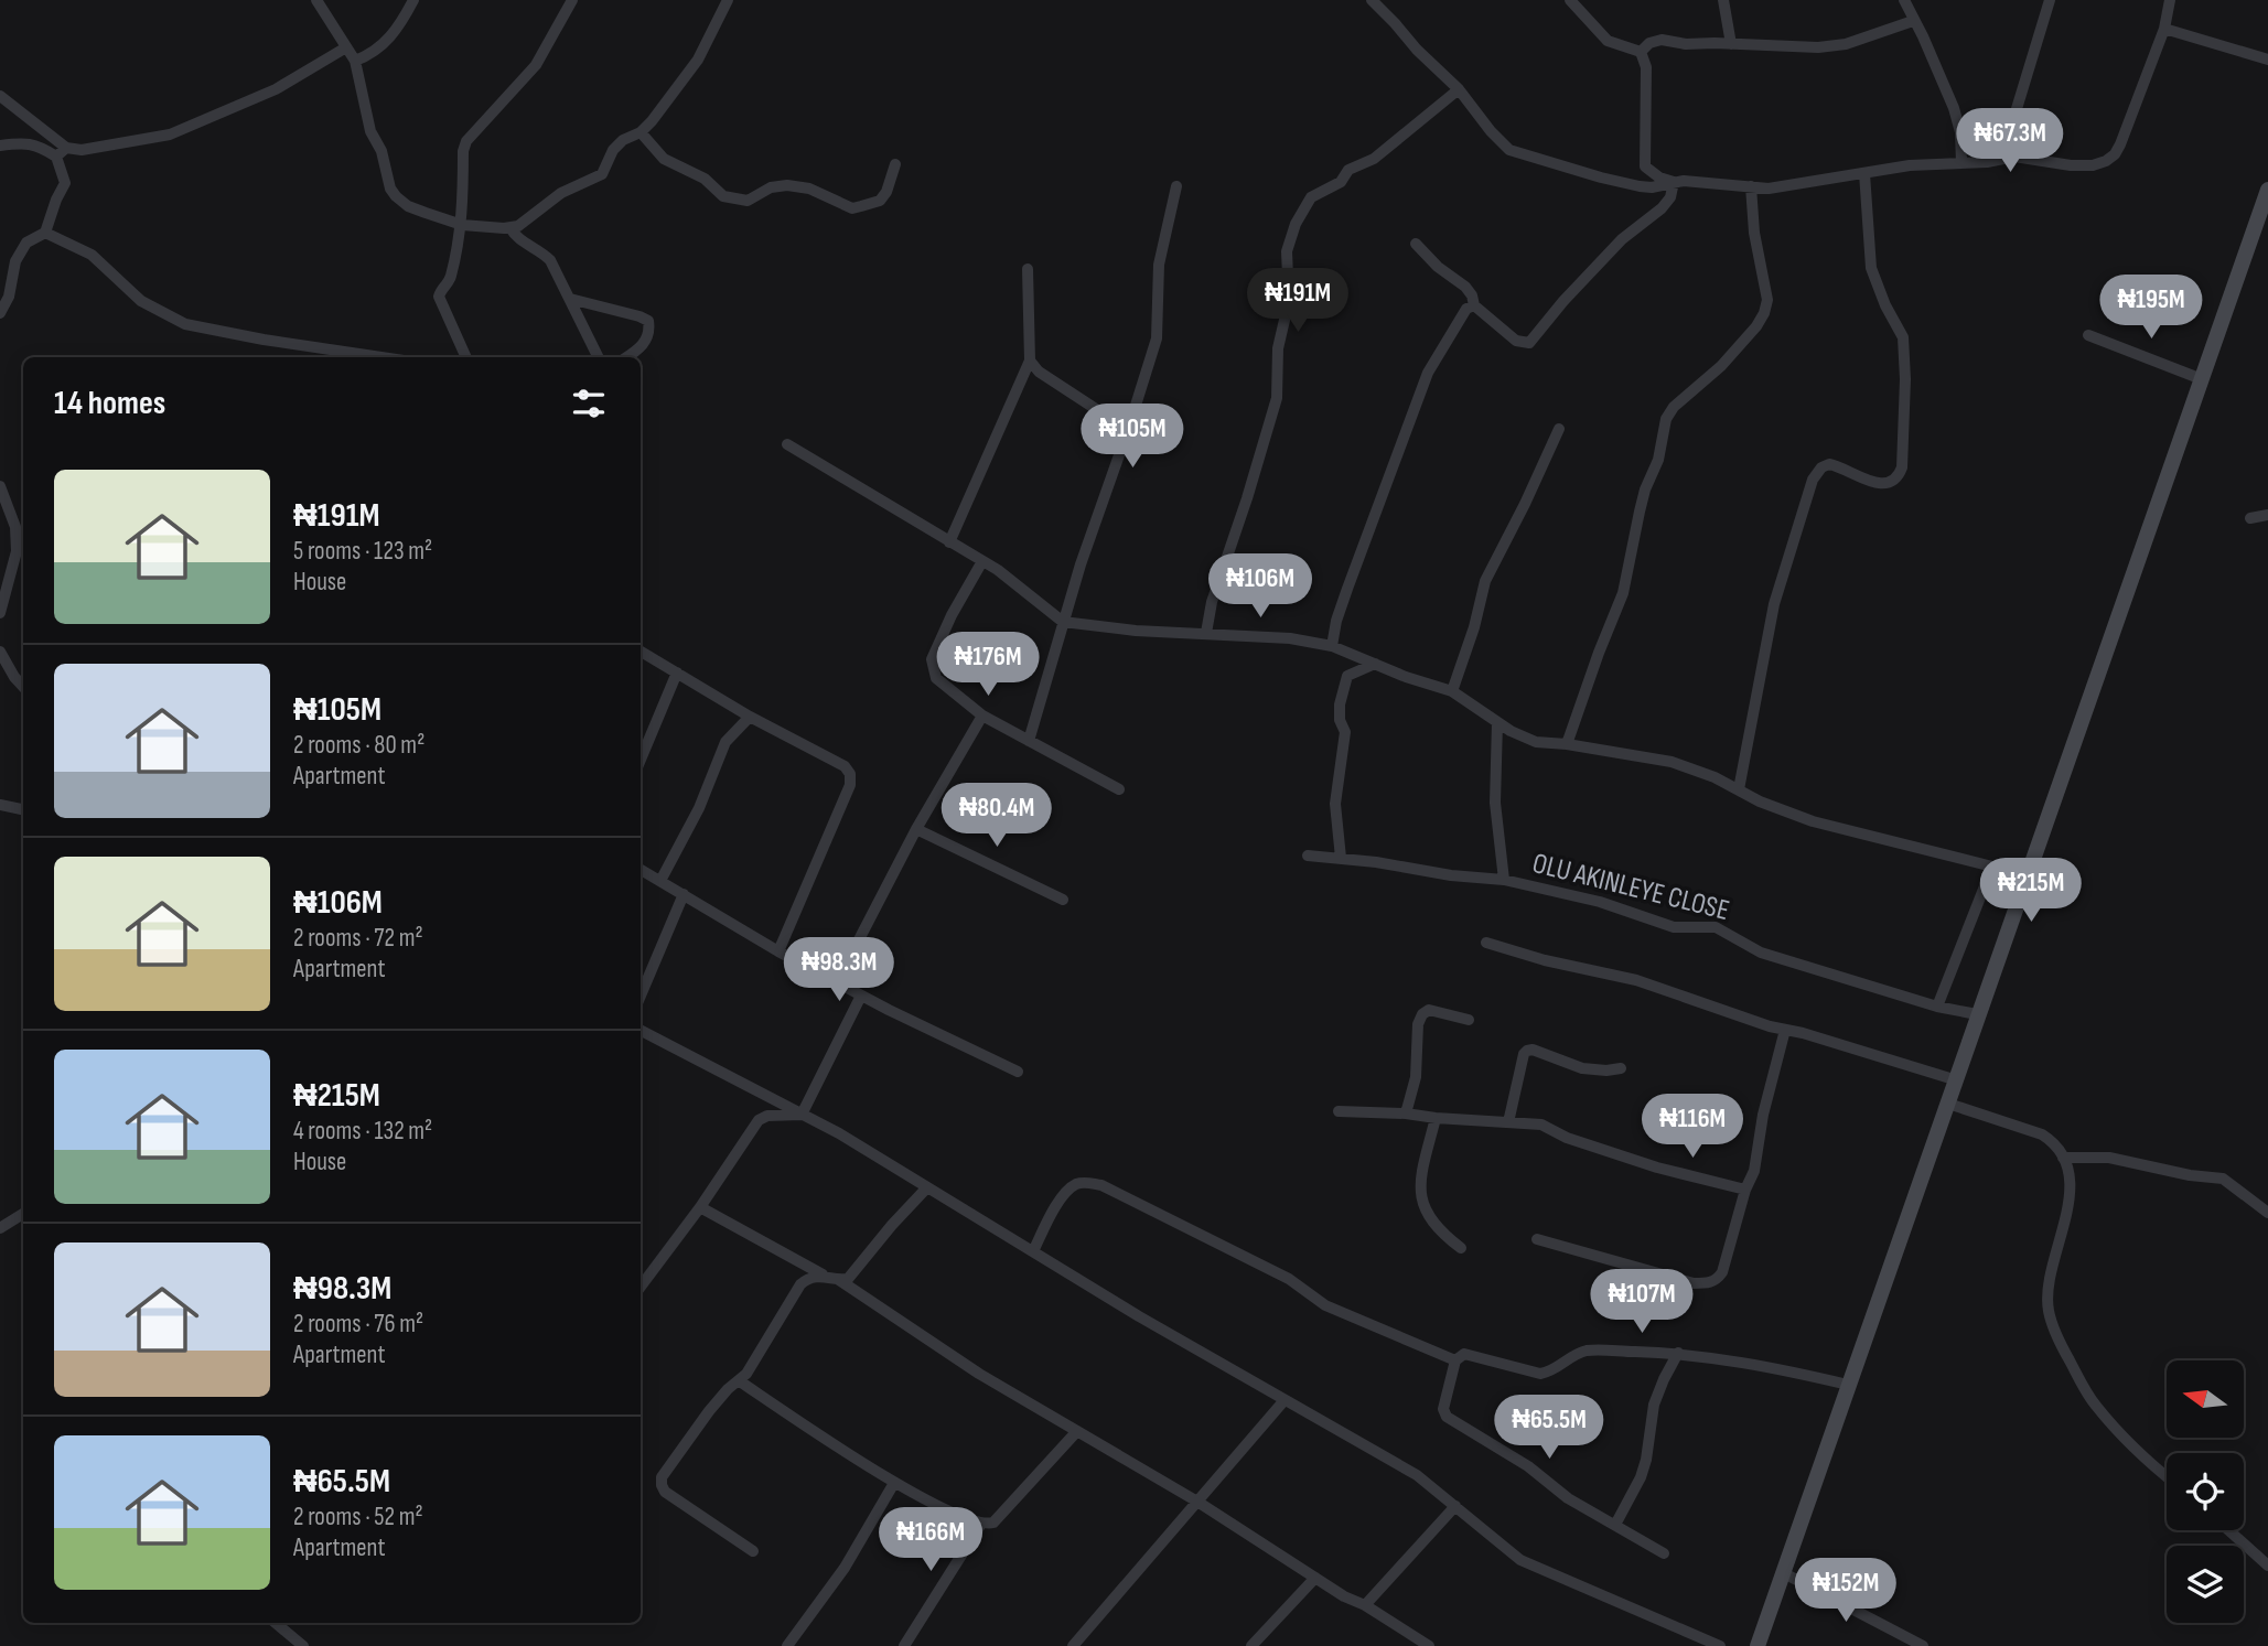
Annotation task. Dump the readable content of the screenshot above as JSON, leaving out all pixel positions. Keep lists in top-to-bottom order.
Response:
{
  "streets": {
    "street": ["OLU AKINLEYE CLOSE"]
  },
  "north": "left",
  "page": {
    "price": [
      "₦67.3M",
      "₦191M",
      "₦195M",
      "₦105M",
      "₦106M",
      "₦176M",
      "₦80.4M",
      "₦215M",
      "₦98.3M",
      "₦116M",
      "₦107M",
      "₦65.5M",
      "₦166M",
      "₦152M"
    ],
    "heading": "14 homes",
    "list": [
      {
        "name": "₦191M",
        "note": "5 rooms · 123 m² · House"
      },
      {
        "name": "₦105M",
        "note": "2 rooms · 80 m² · Apartment"
      },
      {
        "name": "₦106M",
        "note": "2 rooms · 72 m² · Apartment"
      },
      {
        "name": "₦215M",
        "note": "4 rooms · 132 m² · House"
      },
      {
        "name": "₦98.3M",
        "note": "2 rooms · 76 m² · Apartment"
      },
      {
        "name": "₦65.5M",
        "note": "2 rooms · 52 m² · Apartment"
      }
    ]
  }
}
